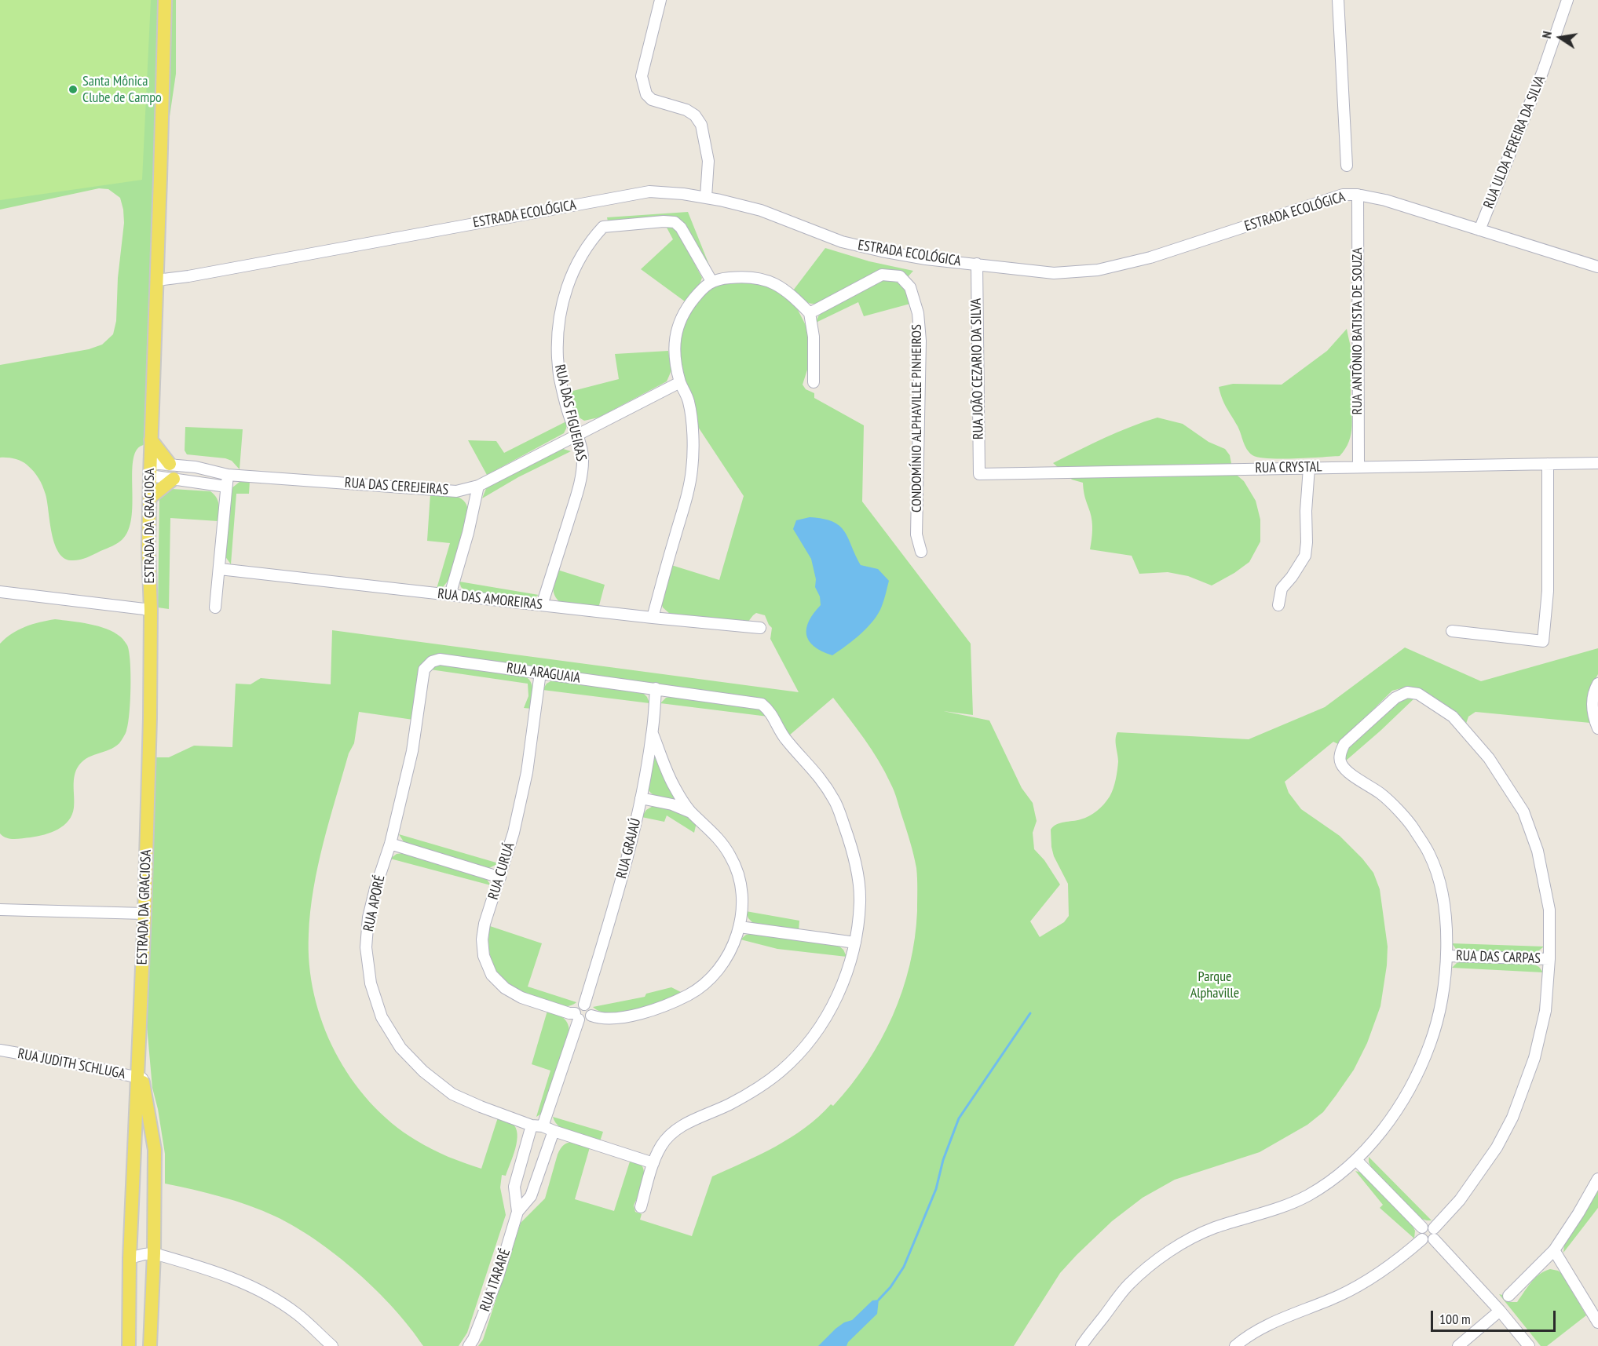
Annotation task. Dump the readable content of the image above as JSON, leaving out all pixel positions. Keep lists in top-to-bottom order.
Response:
{
  "streets": {
    "main road": ["ESTRADA DA GRACIOSA"],
    "street": [
      "RUA ULDA PEREIRA DA SILVA",
      "ESTRADA ECOLÓGICA",
      "RUA ANTÔNIO BATISTA DE SOUZA",
      "RUA JOÃO CEZARIO DA SILVA",
      "RUA DAS FIGUEIRAS",
      "CONDOMÍNIO ALPHAVILLE PINHEIROS",
      "RUA CRYSTAL",
      "RUA DAS CEREJEIRAS",
      "RUA DAS AMOREIRAS",
      "RUA ARAGUAIA",
      "RUA GRAJAÚ",
      "RUA CURUÁ",
      "RUA APORÉ",
      "RUA DAS CARPAS",
      "RUA JUDITH SCHLUGA",
      "RUA ITARARÉ"
    ]
  },
  "crossings": [
    ["RUA ULDA PEREIRA DA SILVA", "ESTRADA ECOLÓGICA"],
    ["ESTRADA ECOLÓGICA", "RUA ANTÔNIO BATISTA DE SOUZA"],
    ["ESTRADA ECOLÓGICA", "RUA JOÃO CEZARIO DA SILVA"],
    ["ESTRADA ECOLÓGICA", "ESTRADA DA GRACIOSA"],
    ["RUA ANTÔNIO BATISTA DE SOUZA", "RUA CRYSTAL"],
    ["RUA JOÃO CEZARIO DA SILVA", "RUA CRYSTAL"],
    ["RUA DAS FIGUEIRAS", "RUA DAS CEREJEIRAS"],
    ["RUA DAS FIGUEIRAS", "RUA DAS AMOREIRAS"],
    ["ESTRADA DA GRACIOSA", "RUA JUDITH SCHLUGA"],
    ["RUA ARAGUAIA", "RUA GRAJAÚ"],
    ["RUA ARAGUAIA", "RUA CURUÁ"],
    ["RUA ARAGUAIA", "RUA APORÉ"],
    ["RUA GRAJAÚ", "RUA CURUÁ"]
  ],
  "parks": ["Parque Alphaville"],
  "places": ["Santa Mônica Clube de Campo"],
  "scale_bar": "100 m",
  "north": "left"
}
